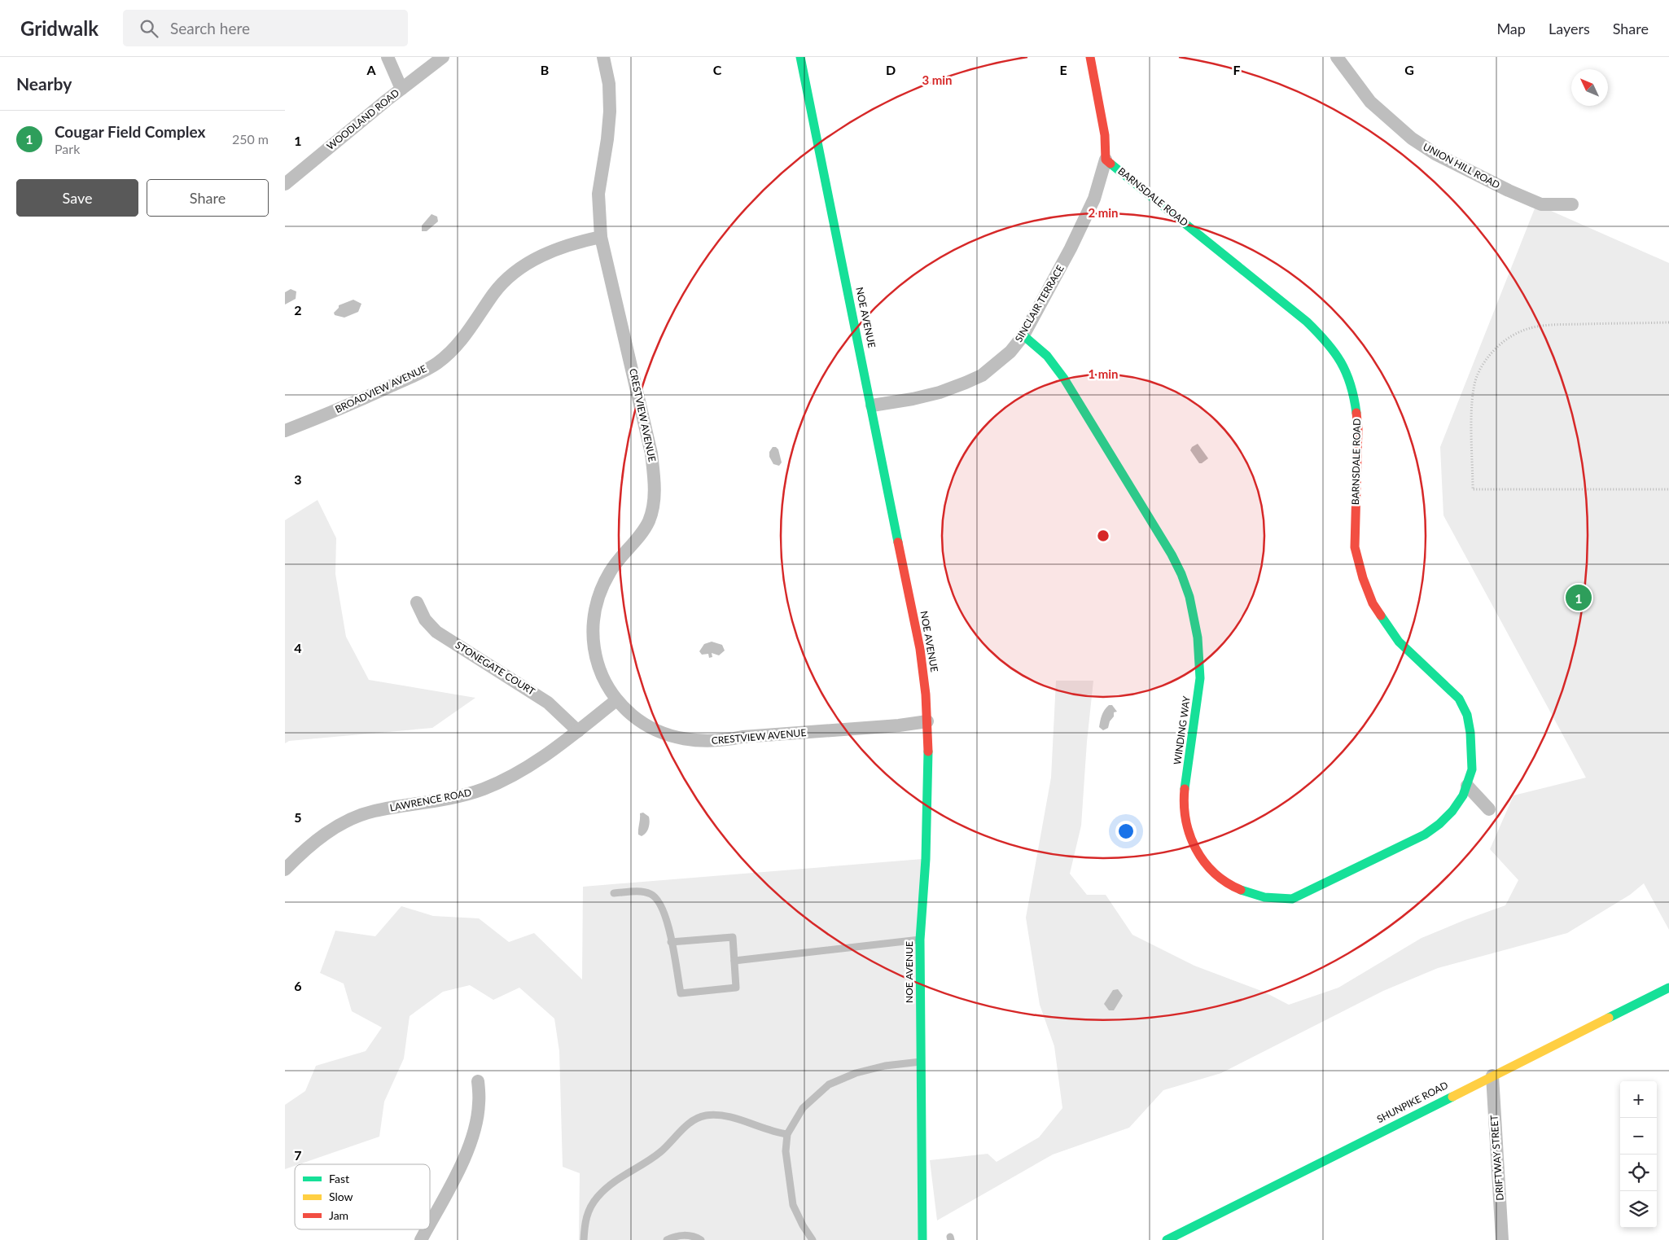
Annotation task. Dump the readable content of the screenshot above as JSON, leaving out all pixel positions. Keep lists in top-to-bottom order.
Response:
{
  "streets": {
    "street": [
      "WOODLAND ROAD",
      "UNION HILL ROAD",
      "BARNSDALE ROAD",
      "SINCLAIR TERRACE",
      "NOE AVENUE",
      "BROADVIEW AVENUE",
      "CRESTVIEW AVENUE",
      "STONEGATE COURT",
      "WINDING WAY",
      "LAWRENCE ROAD",
      "SHUNPIKE ROAD",
      "DRIFTWAY STREET"
    ]
  },
  "crossings": [
    ["BARNSDALE ROAD", "SINCLAIR TERRACE"],
    ["BARNSDALE ROAD", "WINDING WAY"],
    ["SINCLAIR TERRACE", "NOE AVENUE"],
    ["SINCLAIR TERRACE", "WINDING WAY"],
    ["NOE AVENUE", "CRESTVIEW AVENUE"],
    ["BROADVIEW AVENUE", "CRESTVIEW AVENUE"],
    ["CRESTVIEW AVENUE", "LAWRENCE ROAD"],
    ["STONEGATE COURT", "LAWRENCE ROAD"],
    ["SHUNPIKE ROAD", "DRIFTWAY STREET"]
  ],
  "legend": ["Fast", "Slow", "Jam"],
  "north": "top left",
  "page": {
    "header": "Gridwalk",
    "search": "Search here",
    "nav": ["Map", "Layers", "Share"],
    "heading": "Nearby",
    "list": [
      {
        "mark": "1",
        "name": "Cougar Field Complex",
        "note": "Park",
        "value": "250 m"
      }
    ],
    "buttons": ["Save", "Share"],
    "pins": "1",
    "map_buttons": ["+", "−"]
  },
  "grid": {
    "columns": [
      "A",
      "B",
      "C",
      "D",
      "E",
      "F",
      "G"
    ],
    "rows": [
      "1",
      "2",
      "3",
      "4",
      "5",
      "6",
      "7"
    ]
  },
  "rings": ["3 min", "2 min", "1 min"]
}
